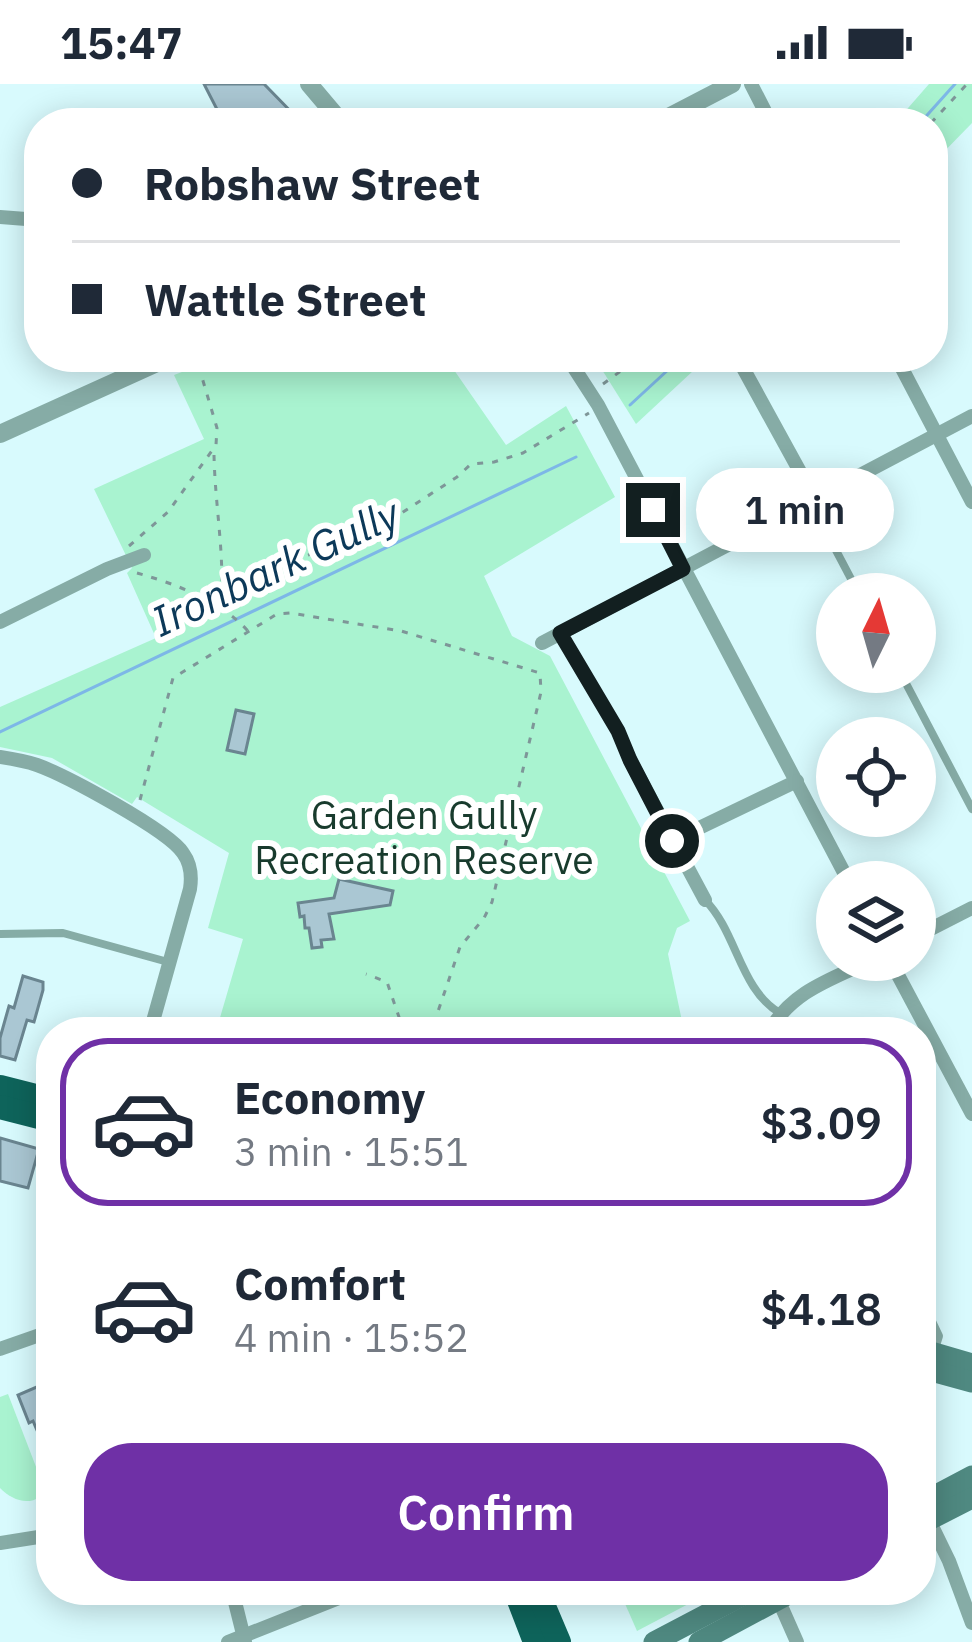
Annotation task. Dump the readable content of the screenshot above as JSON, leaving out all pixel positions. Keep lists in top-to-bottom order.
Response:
{
  "water": ["Ironbark Gully"],
  "parks": ["Garden Gully Recreation Reserve"],
  "north": "top",
  "page": {
    "status": "15:47",
    "banner": ["Robshaw Street", "Wattle Street"],
    "bubble": "1 min",
    "list": [
      {
        "name": "Economy",
        "note": "3 min · 15:51",
        "value": "$3.09"
      },
      {
        "name": "Comfort",
        "note": "4 min · 15:52",
        "value": "$4.18"
      }
    ],
    "buttons": "Confirm"
  }
}
